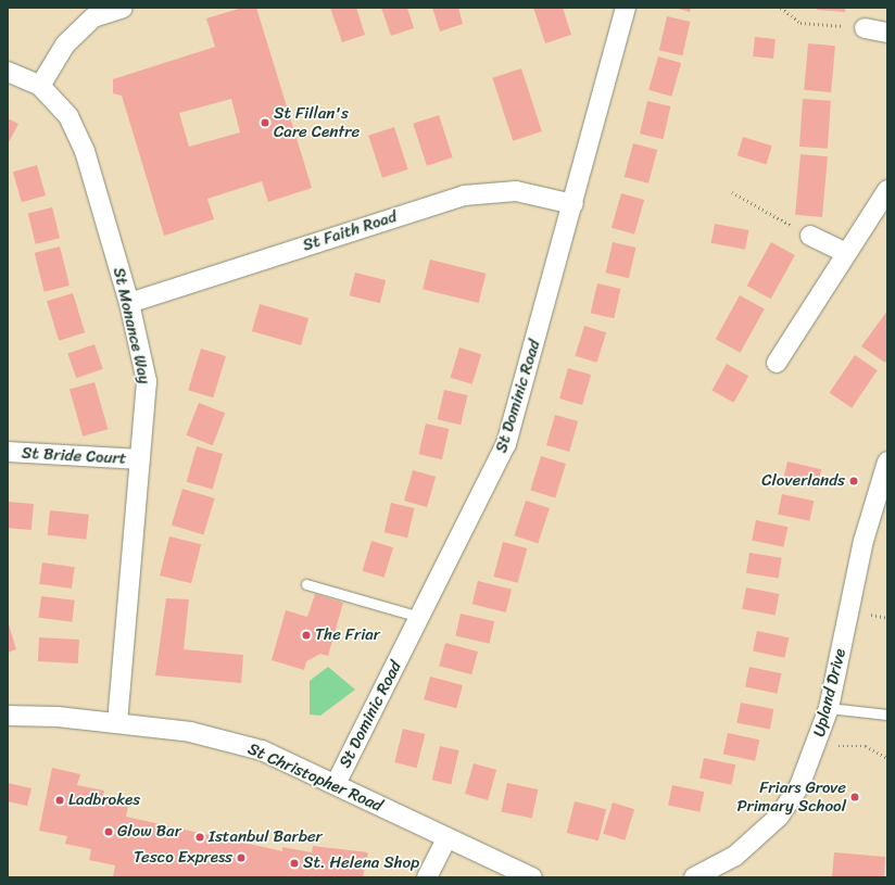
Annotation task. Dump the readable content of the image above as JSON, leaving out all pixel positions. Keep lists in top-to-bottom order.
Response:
{
  "streets": {
    "street": [
      "St Faith Road",
      "St Monance Way",
      "St Dominic Road",
      "St Bride Court",
      "Upland Drive",
      "St Christopher Road"
    ]
  },
  "crossings": [
    ["St Faith Road", "St Monance Way"],
    ["St Faith Road", "St Dominic Road"],
    ["St Monance Way", "St Bride Court"],
    ["St Monance Way", "St Christopher Road"],
    ["St Dominic Road", "St Christopher Road"]
  ],
  "places": [
    "St Fillan's Care Centre",
    "Cloverlands",
    "The Friar",
    "Friars Grove Primary School",
    "Ladbrokes",
    "Glow Bar",
    "Istanbul Barber",
    "Tesco Express",
    "St. Helena Shop"
  ]
}
